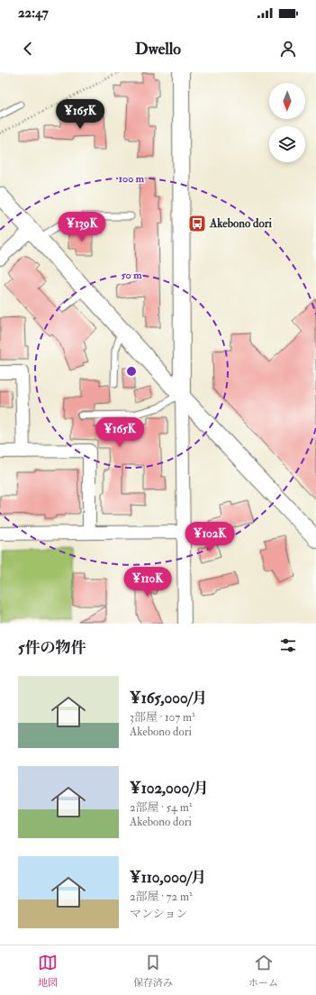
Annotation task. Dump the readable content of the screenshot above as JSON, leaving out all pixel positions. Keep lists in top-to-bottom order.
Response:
{
  "places": {
    "bus stop": ["Akebono dori"]
  },
  "north": "bottom",
  "page": {
    "status": "22:47",
    "header": "Dwello",
    "price": [
      "¥165K",
      "¥139K",
      "¥165K",
      "¥102K",
      "¥110K"
    ],
    "heading": "5件の物件",
    "list": [
      {
        "name": "¥165,000/月",
        "note": "3部屋 · 107 m² · Akebono dori"
      },
      {
        "name": "¥102,000/月",
        "note": "2部屋 · 54 m² · Akebono dori"
      },
      {
        "name": "¥110,000/月",
        "note": "2部屋 · 72 m² · マンション"
      }
    ],
    "tabs": ["地図", "保存済み", "ホーム"]
  },
  "rings": ["100 m", "50 m"]
}
